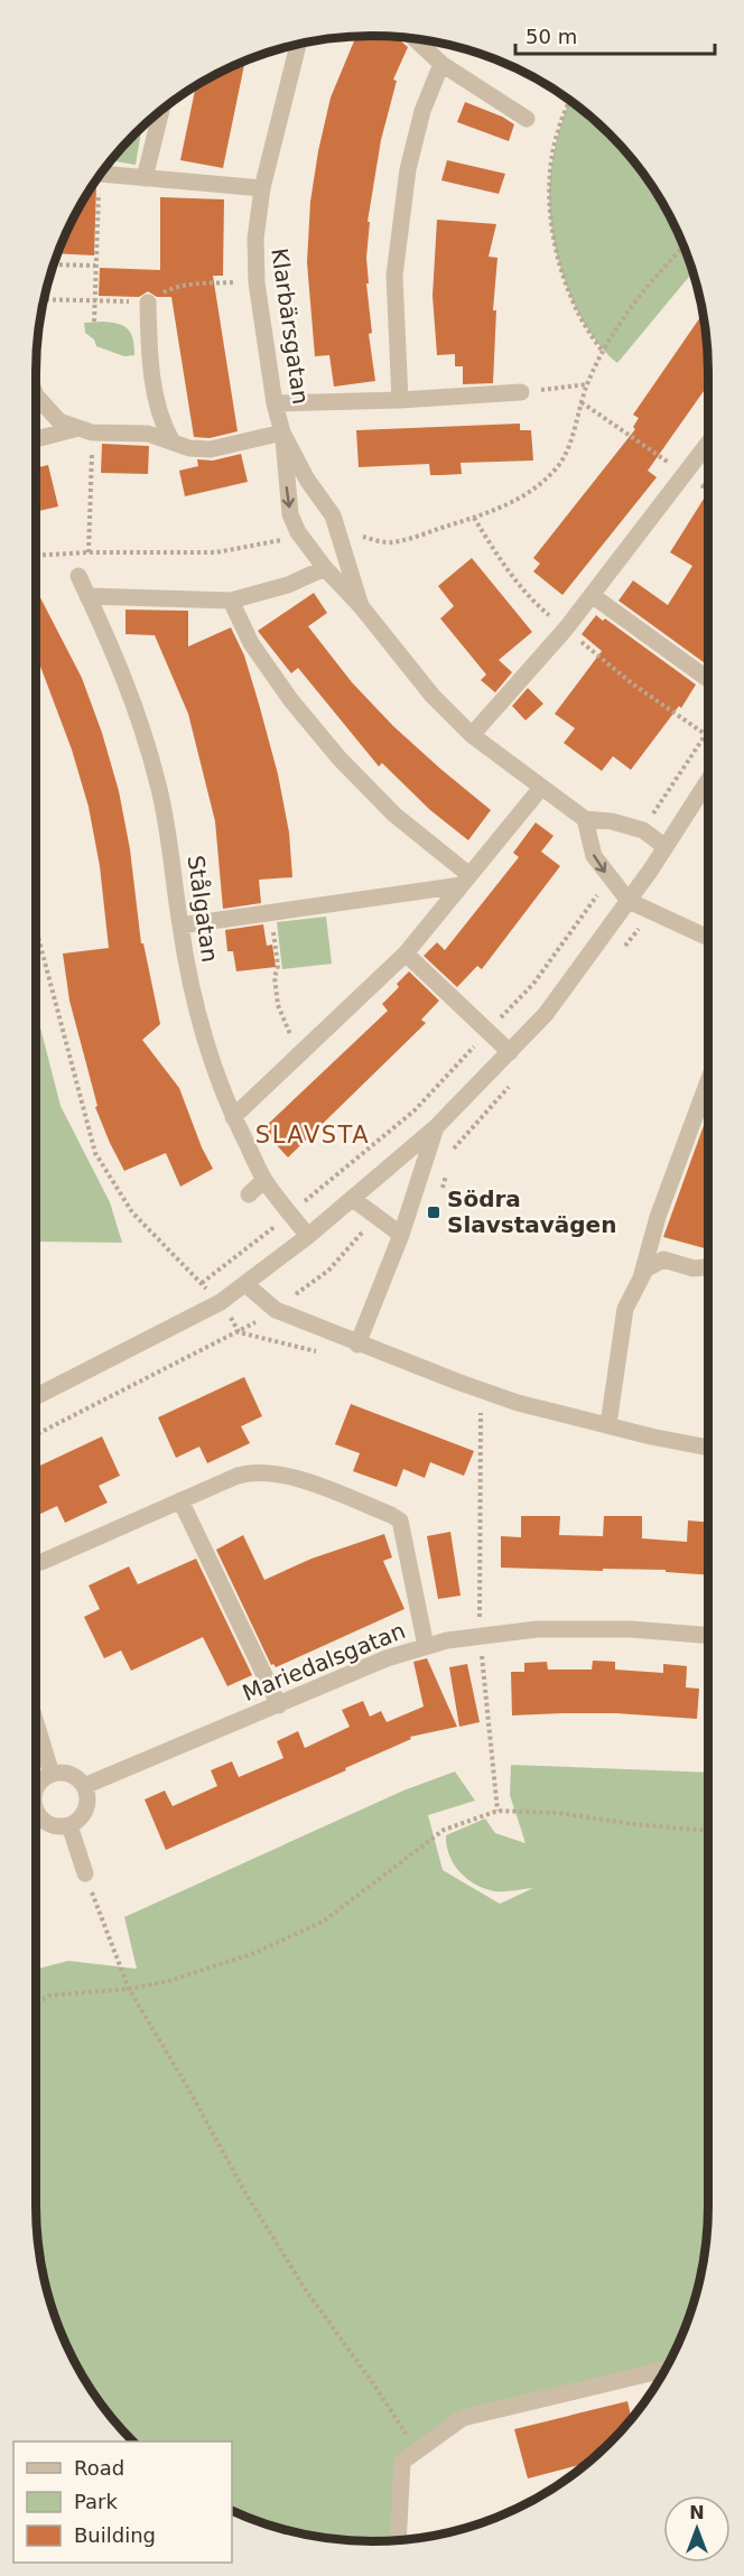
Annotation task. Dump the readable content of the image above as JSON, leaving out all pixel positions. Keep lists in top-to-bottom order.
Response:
{
  "streets": {
    "street": ["Klarbärsgatan", "Stålgatan", "Mariedalsgatan"]
  },
  "districts": ["SLAVSTA"],
  "places": {
    "transit": ["Södra Slavstavägen"]
  },
  "legend": ["Road", "Park", "Building"],
  "scale_bar": "50 m",
  "north": "top"
}
